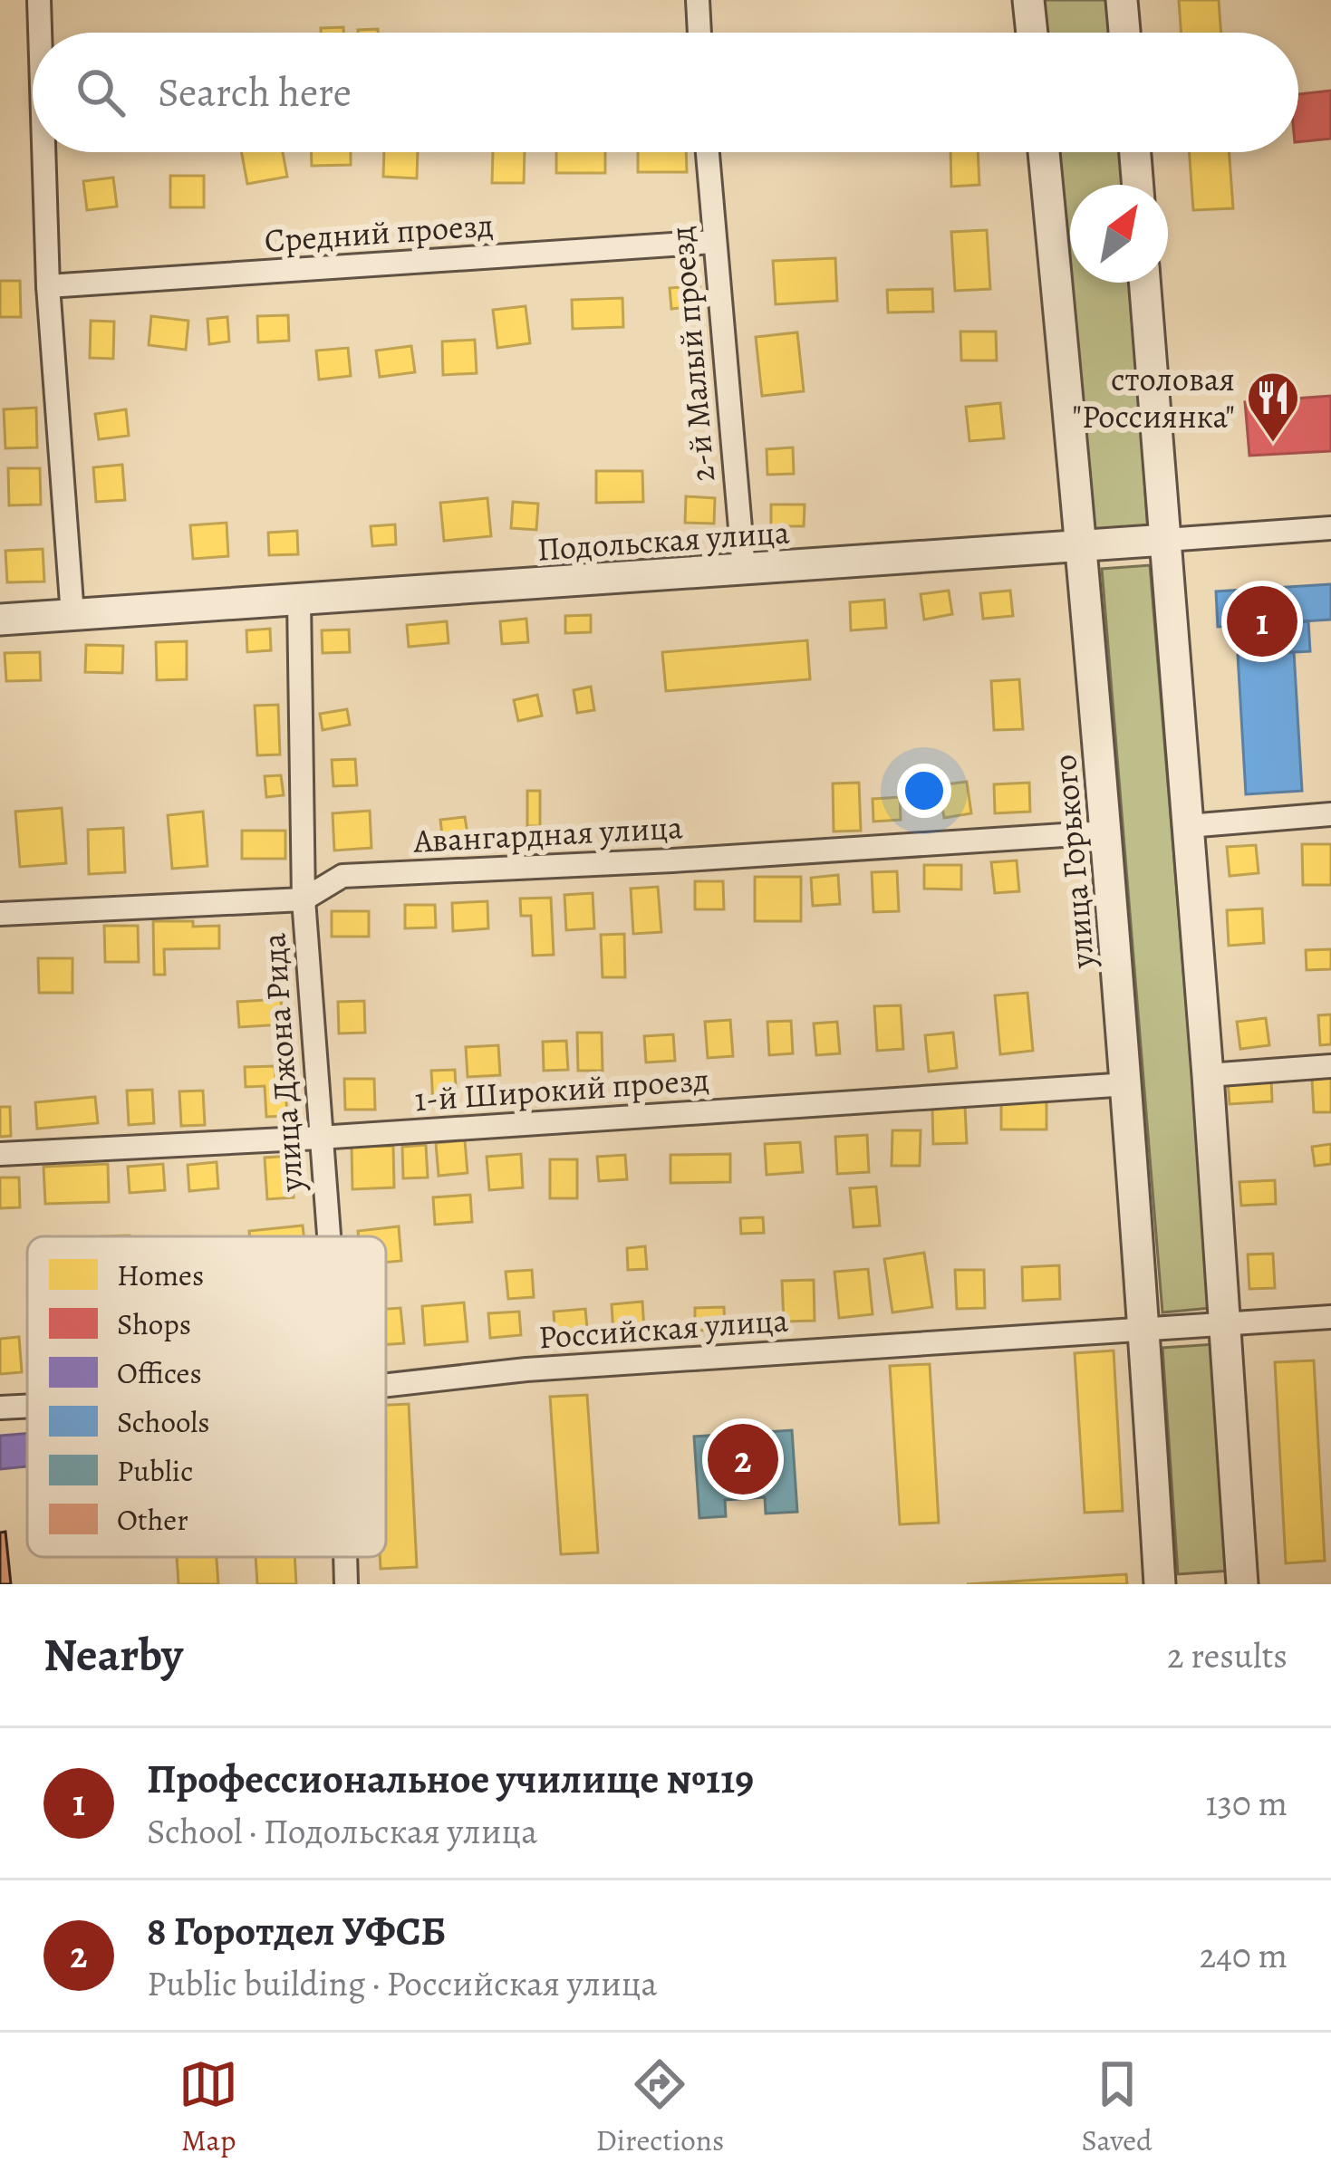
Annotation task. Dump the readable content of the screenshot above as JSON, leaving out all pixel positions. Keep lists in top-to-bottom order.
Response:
{
  "streets": {
    "street": [
      "Средний проезд",
      "2-й Малый проезд",
      "Подольская улица",
      "Авангардная улица",
      "улица Горького",
      "улица Джона Рида",
      "1-й Широкий проезд",
      "Российская улица"
    ]
  },
  "crossings": [
    ["Средний проезд", "2-й Малый проезд"],
    ["2-й Малый проезд", "Подольская улица"],
    ["Подольская улица", "улица Горького"],
    ["Подольская улица", "улица Джона Рида"],
    ["Авангардная улица", "улица Горького"],
    ["Авангардная улица", "улица Джона Рида"],
    ["улица Горького", "1-й Широкий проезд"],
    ["улица Горького", "Российская улица"],
    ["улица Джона Рида", "1-й Широкий проезд"]
  ],
  "places": {
    "restaurant": ["столовая \"Россиянка\""]
  },
  "legend": [
    "Homes",
    "Shops",
    "Offices",
    "Schools",
    "Public",
    "Other"
  ],
  "north": "top right",
  "page": {
    "search": "Search here",
    "pins": ["1", "2"],
    "heading": ["Nearby", "2 results"],
    "list": [
      {
        "mark": "1",
        "name": "Профессиональное училище №119",
        "note": "School · Подольская улица",
        "value": "130 m"
      },
      {
        "mark": "2",
        "name": "8 Горотдел УФСБ",
        "note": "Public building · Российская улица",
        "value": "240 m"
      }
    ],
    "nav": ["Map", "Directions", "Saved"]
  }
}
